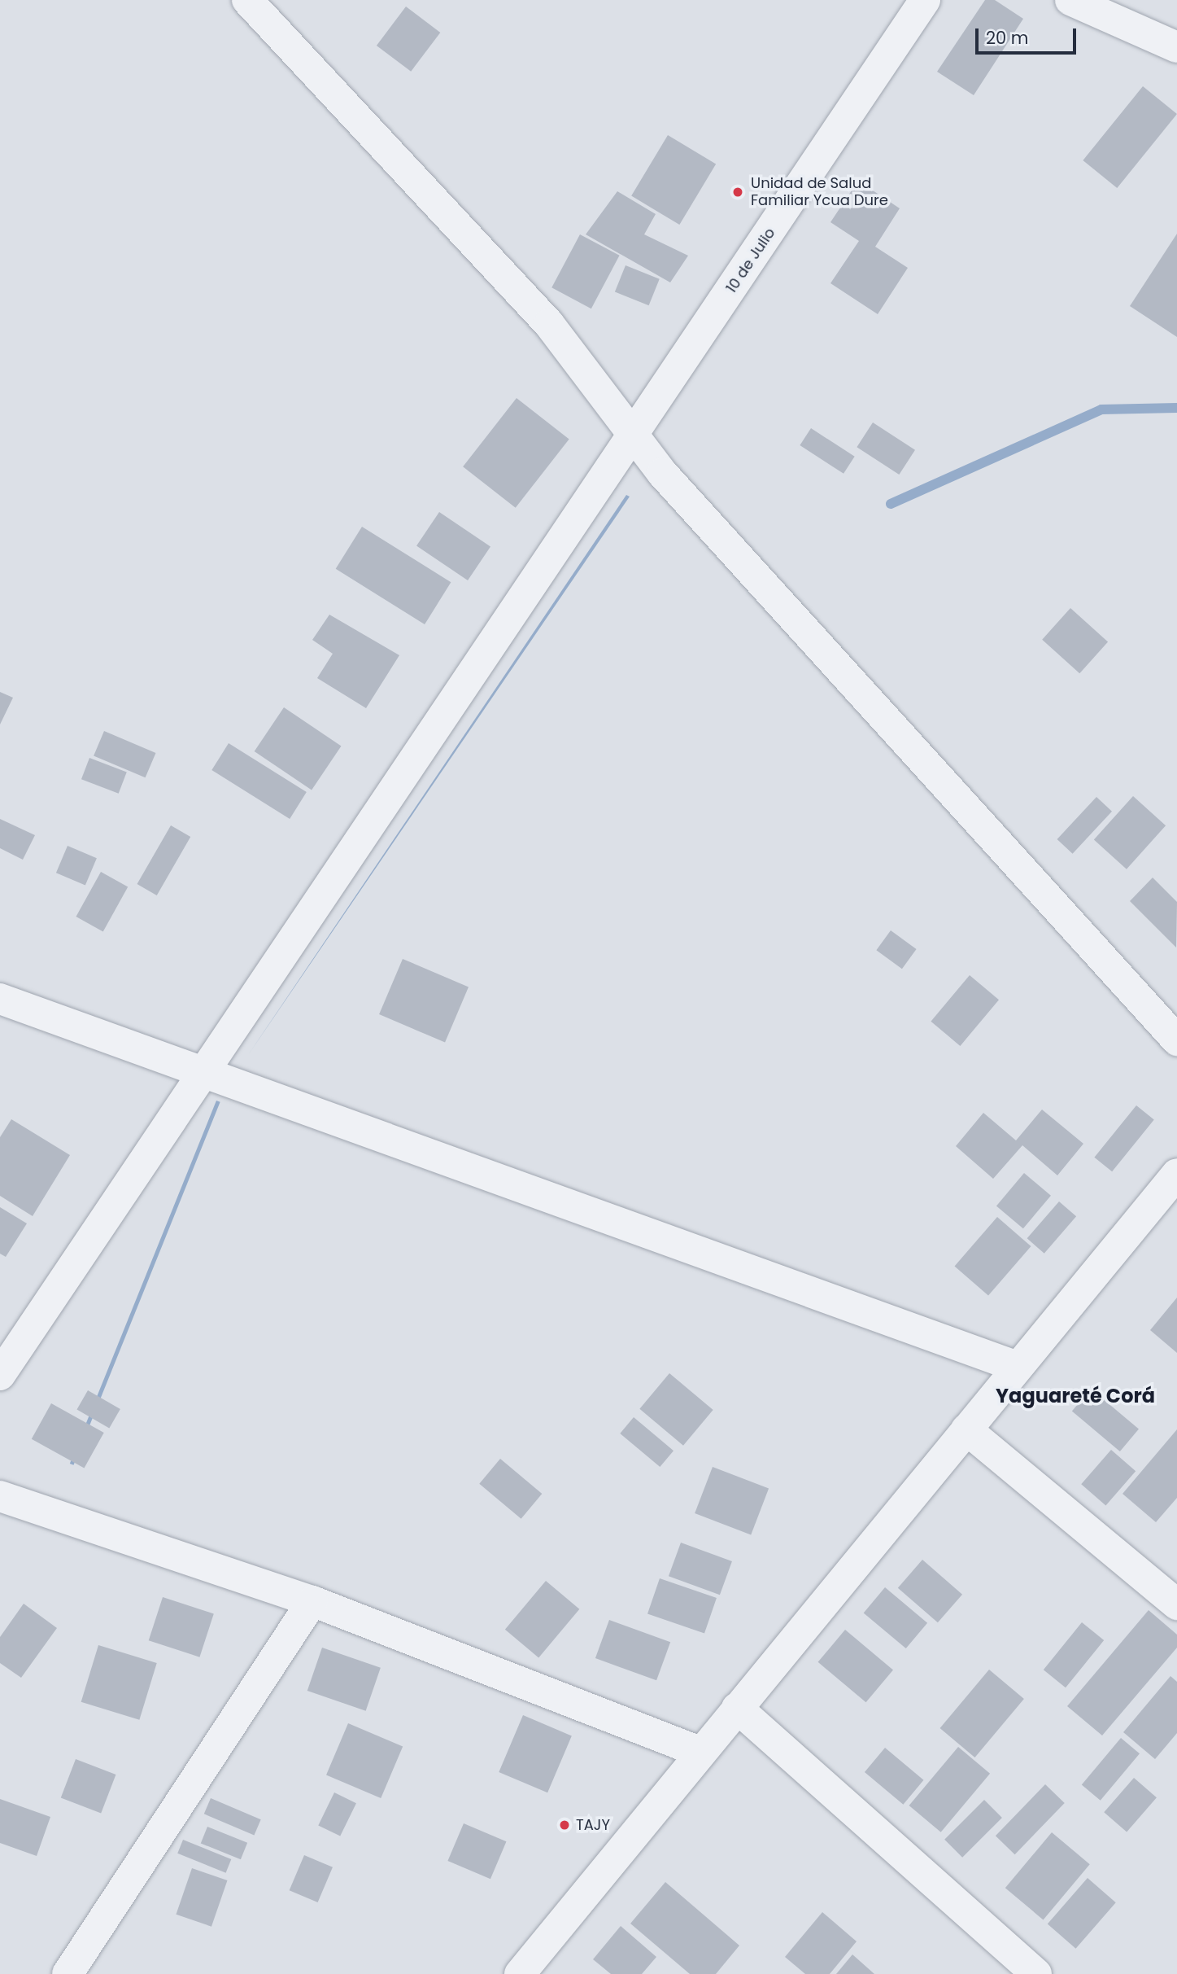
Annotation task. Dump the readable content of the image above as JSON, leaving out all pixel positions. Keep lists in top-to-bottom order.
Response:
{
  "streets": {
    "street": ["10 de Julio"]
  },
  "districts": ["Yaguareté Corá"],
  "places": ["Unidad de Salud Familiar Ycua Dure", "TAJY"],
  "scale_bar": "20 m"
}
